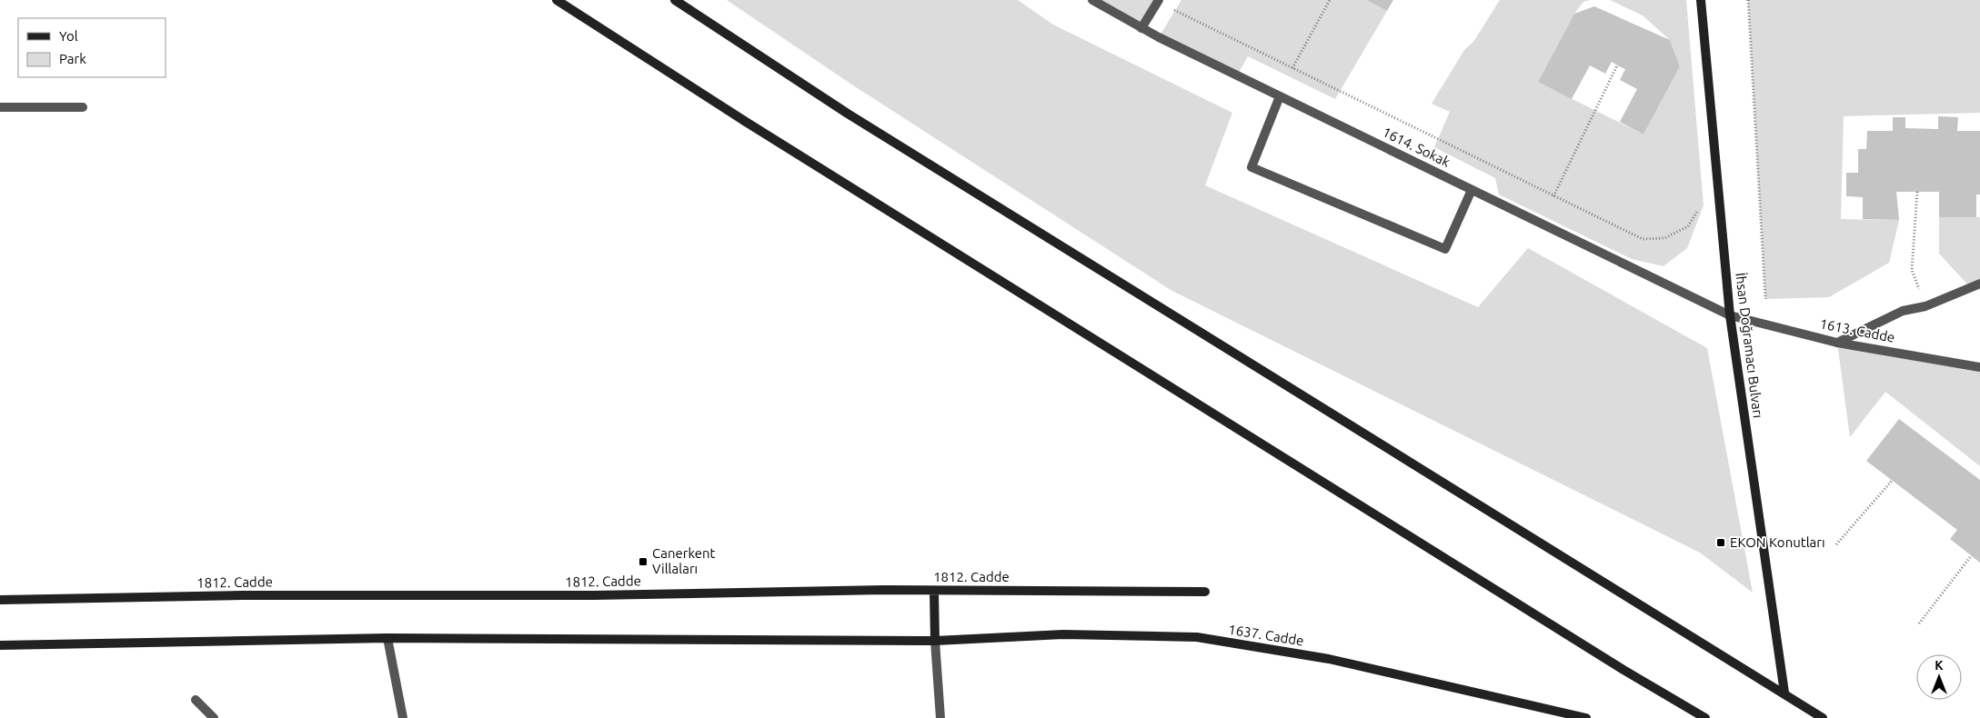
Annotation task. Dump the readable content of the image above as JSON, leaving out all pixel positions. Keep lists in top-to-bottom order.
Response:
{
  "streets": {
    "street": [
      "1614. Sokak",
      "1613. Cadde",
      "İhsan Doğramacı Bulvarı",
      "1812. Cadde",
      "1637. Cadde"
    ]
  },
  "crossings": [
    ["1614. Sokak", "1613. Cadde"],
    ["1614. Sokak", "İhsan Doğramacı Bulvarı"],
    ["1613. Cadde", "İhsan Doğramacı Bulvarı"]
  ],
  "places": {
    "transit": ["EKON Konutları", "Canerkent Villaları"]
  },
  "legend": ["Yol", "Park"],
  "north": "top"
}
